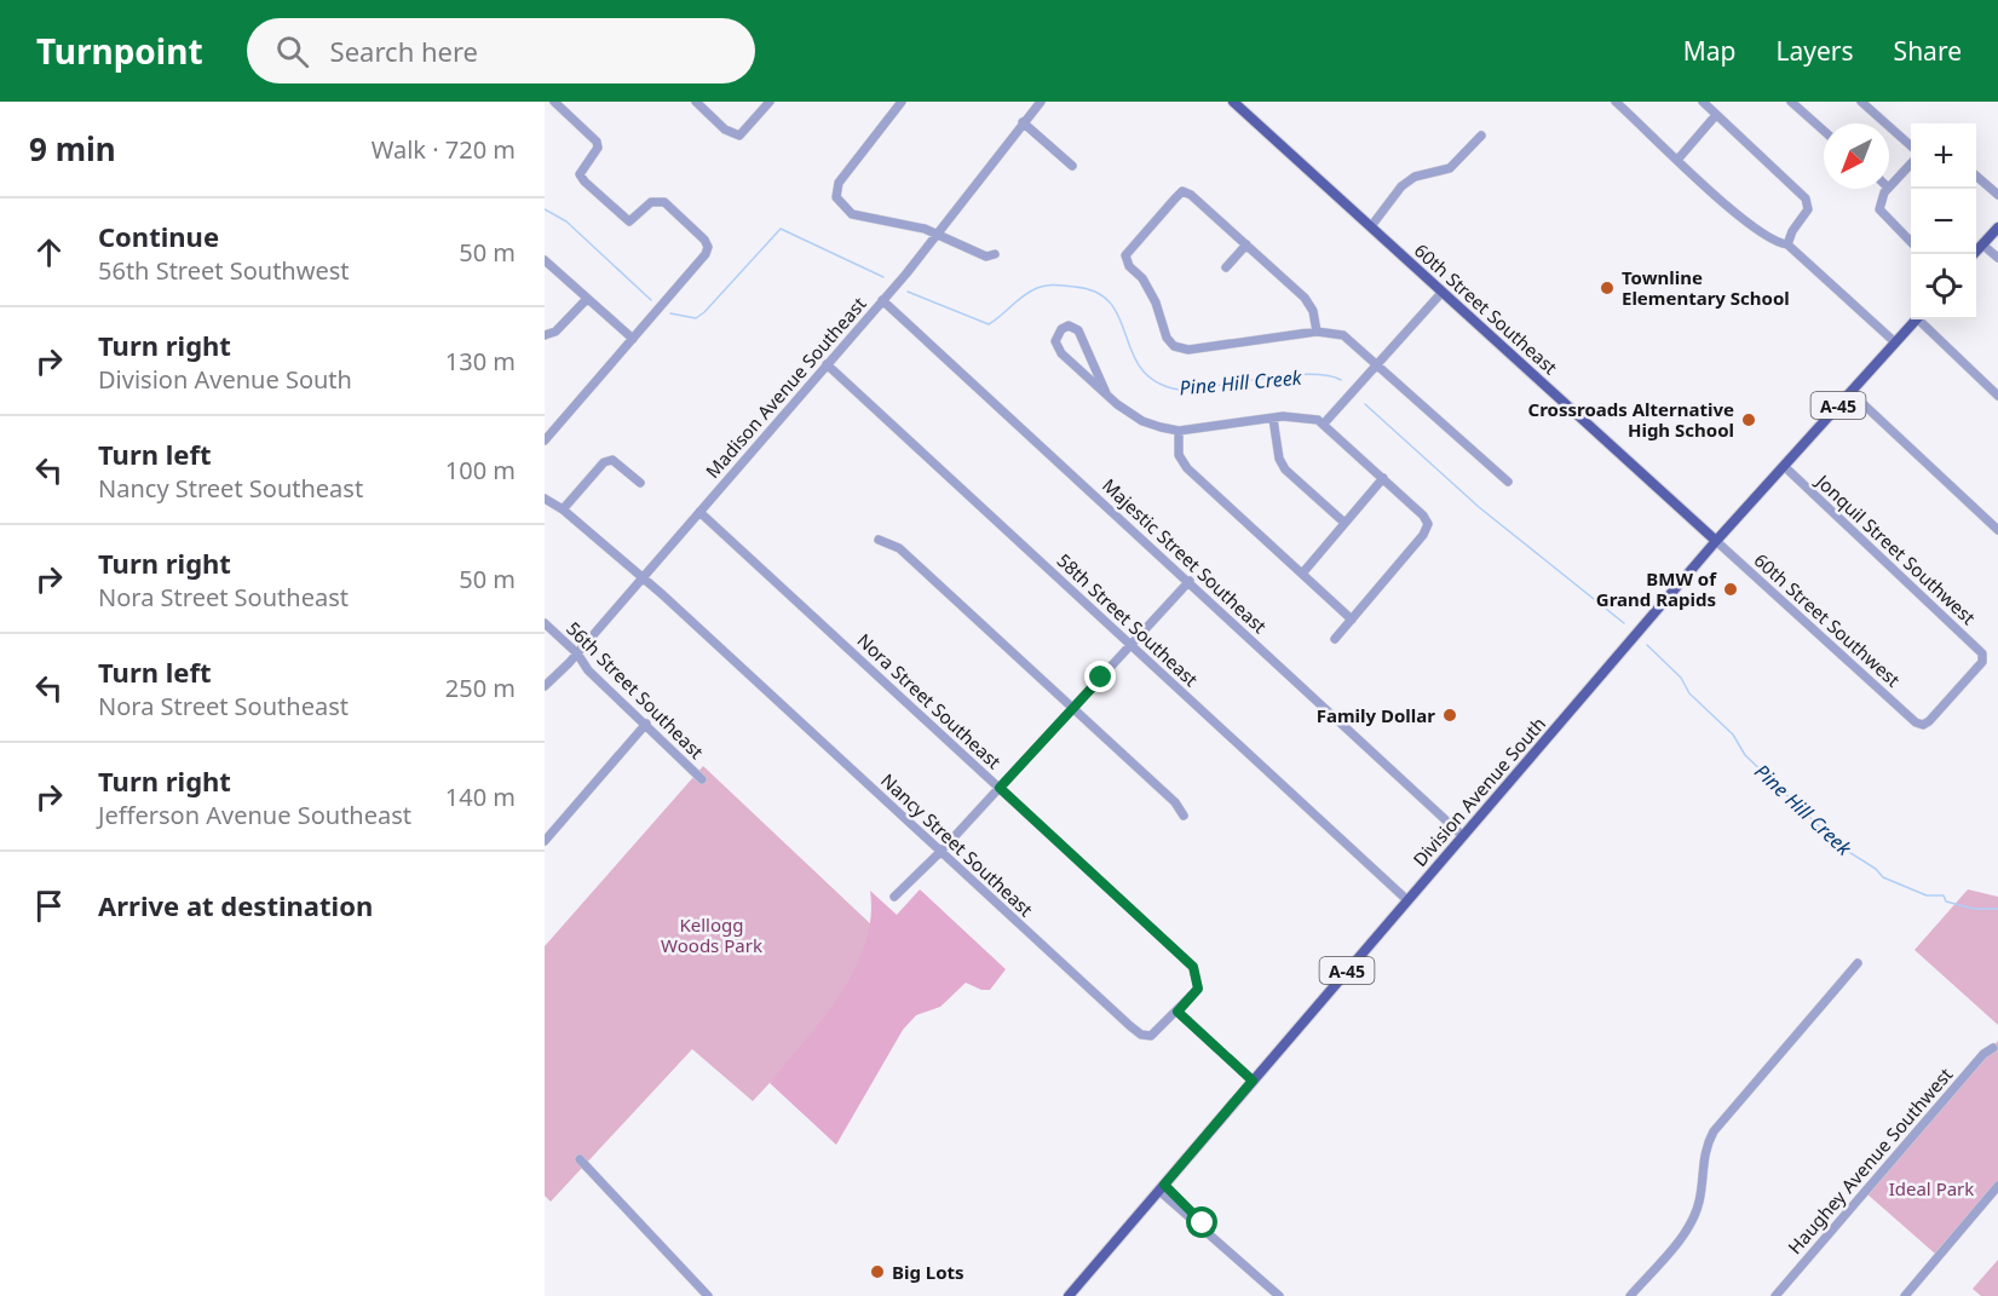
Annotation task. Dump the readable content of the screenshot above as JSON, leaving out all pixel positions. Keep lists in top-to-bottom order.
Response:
{
  "streets": {
    "main road": ["60th Street Southeast", "A-45", "Division Avenue South"],
    "street": [
      "Madison Avenue Southeast",
      "Jonquil Street Southwest",
      "Majestic Street Southeast",
      "58th Street Southeast",
      "60th Street Southwest",
      "56th Street Southeast",
      "Nora Street Southeast",
      "Nancy Street Southeast",
      "Haughey Avenue Southwest"
    ]
  },
  "crossings": [
    ["60th Street Southeast", "60th Street Southwest"],
    ["60th Street Southeast", "Division Avenue South"],
    ["Madison Avenue Southeast", "Majestic Street Southeast"],
    ["Madison Avenue Southeast", "58th Street Southeast"],
    ["Madison Avenue Southeast", "56th Street Southeast"],
    ["Madison Avenue Southeast", "Nora Street Southeast"],
    ["Madison Avenue Southeast", "Nancy Street Southeast"],
    ["Jonquil Street Southwest", "60th Street Southwest"],
    ["Jonquil Street Southwest", "Division Avenue South"],
    ["Majestic Street Southeast", "Division Avenue South"],
    ["58th Street Southeast", "Division Avenue South"],
    ["60th Street Southwest", "Division Avenue South"],
    ["Nora Street Southeast", "Nancy Street Southeast"]
  ],
  "water": ["Pine Hill Creek"],
  "parks": ["Kellogg Woods Park", "Ideal Park"],
  "places": [
    "Townline Elementary School",
    "Crossroads Alternative High School",
    "BMW of Grand Rapids",
    "Family Dollar",
    "Big Lots"
  ],
  "north": "bottom left",
  "page": {
    "header": "Turnpoint",
    "search": "Search here",
    "nav": ["Map", "Layers", "Share"],
    "heading": ["9 min", "Walk · 720 m"],
    "map_buttons": ["+", "−"],
    "list": [
      ["Continue", "56th Street Southwest", "50 m"],
      ["Turn right", "Division Avenue South", "130 m"],
      ["Turn left", "Nancy Street Southeast", "100 m"],
      ["Turn right", "Nora Street Southeast", "50 m"],
      ["Turn left", "Nora Street Southeast", "250 m"],
      ["Turn right", "Jefferson Avenue Southeast", "140 m"],
      "Arrive at destination"
    ]
  }
}
